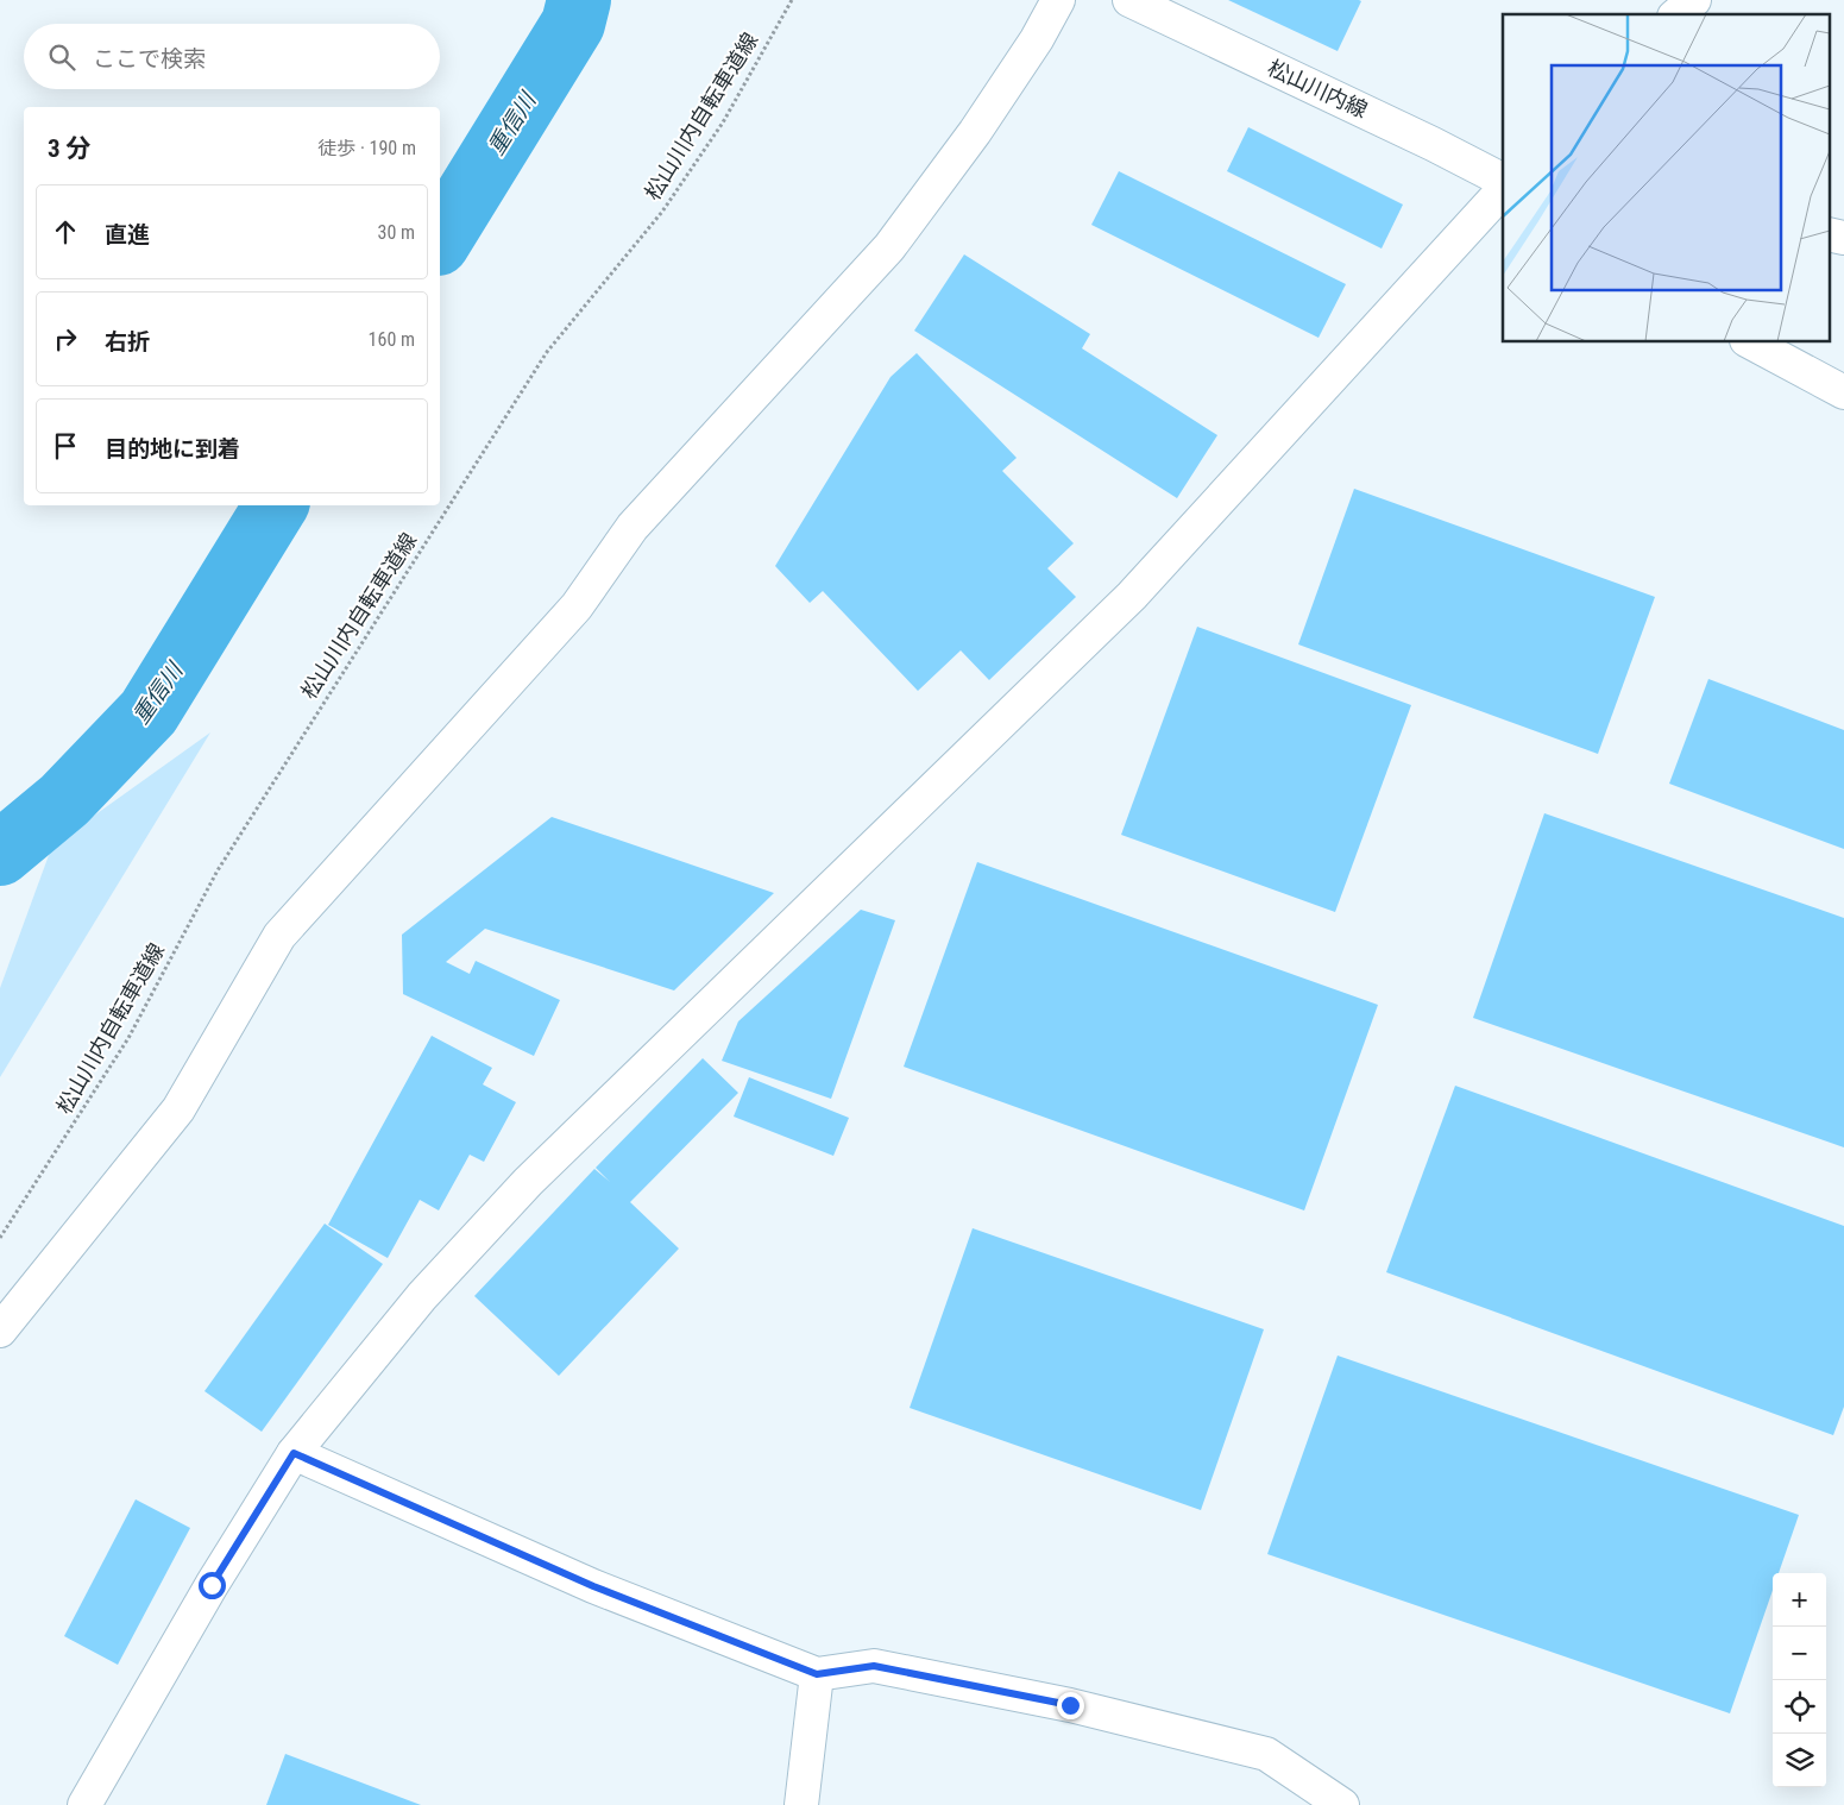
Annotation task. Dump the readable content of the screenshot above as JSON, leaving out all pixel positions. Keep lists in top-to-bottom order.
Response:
{
  "streets": {
    "street": ["松山川内線"],
    "path": ["松山川内自転車道線"]
  },
  "water": ["重信川"],
  "page": {
    "search": "ここで検索",
    "heading": ["3 分", "徒歩 · 190 m"],
    "list": [
      ["直進", "30 m"],
      ["右折", "160 m"],
      "目的地に到着"
    ],
    "map_buttons": ["+", "−"]
  }
}
